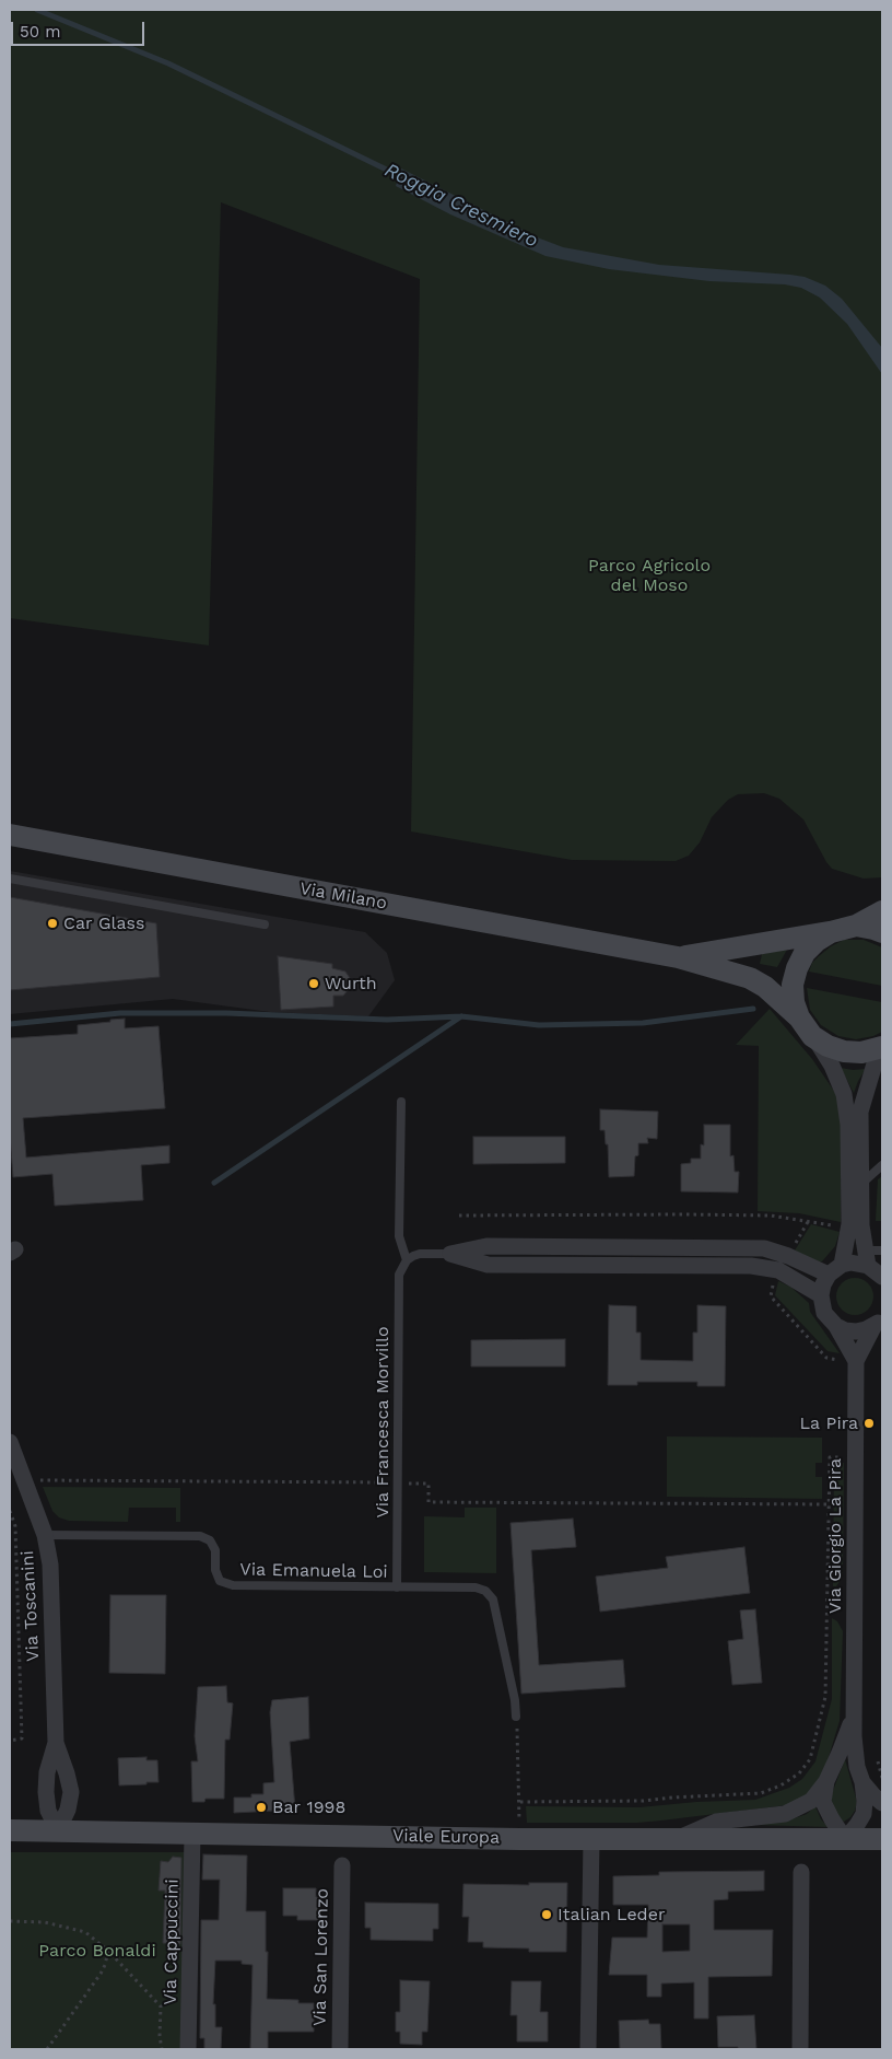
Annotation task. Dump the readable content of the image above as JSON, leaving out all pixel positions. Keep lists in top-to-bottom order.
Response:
{
  "streets": {
    "main road": ["Via Milano", "Viale Europa"],
    "street": [
      "Via Giorgio La Pira",
      "Via Toscanini",
      "Via Cappuccini",
      "Via San Lorenzo"
    ],
    "lane": ["Via Francesca Morvillo", "Via Emanuela Loi"]
  },
  "crossings": [
    ["Via Francesca Morvillo", "Via Emanuela Loi"],
    ["Via Emanuela Loi", "Via Toscanini"],
    ["Via Toscanini", "Viale Europa"],
    ["Viale Europa", "Via Cappuccini"]
  ],
  "water": ["Roggia Cresmiero"],
  "parks": ["Parco Agricolo del Moso", "Parco Bonaldi"],
  "places": [
    "Car Glass",
    "Wurth",
    "La Pira",
    "Bar 1998",
    "Italian Leder"
  ],
  "scale_bar": "50 m"
}
